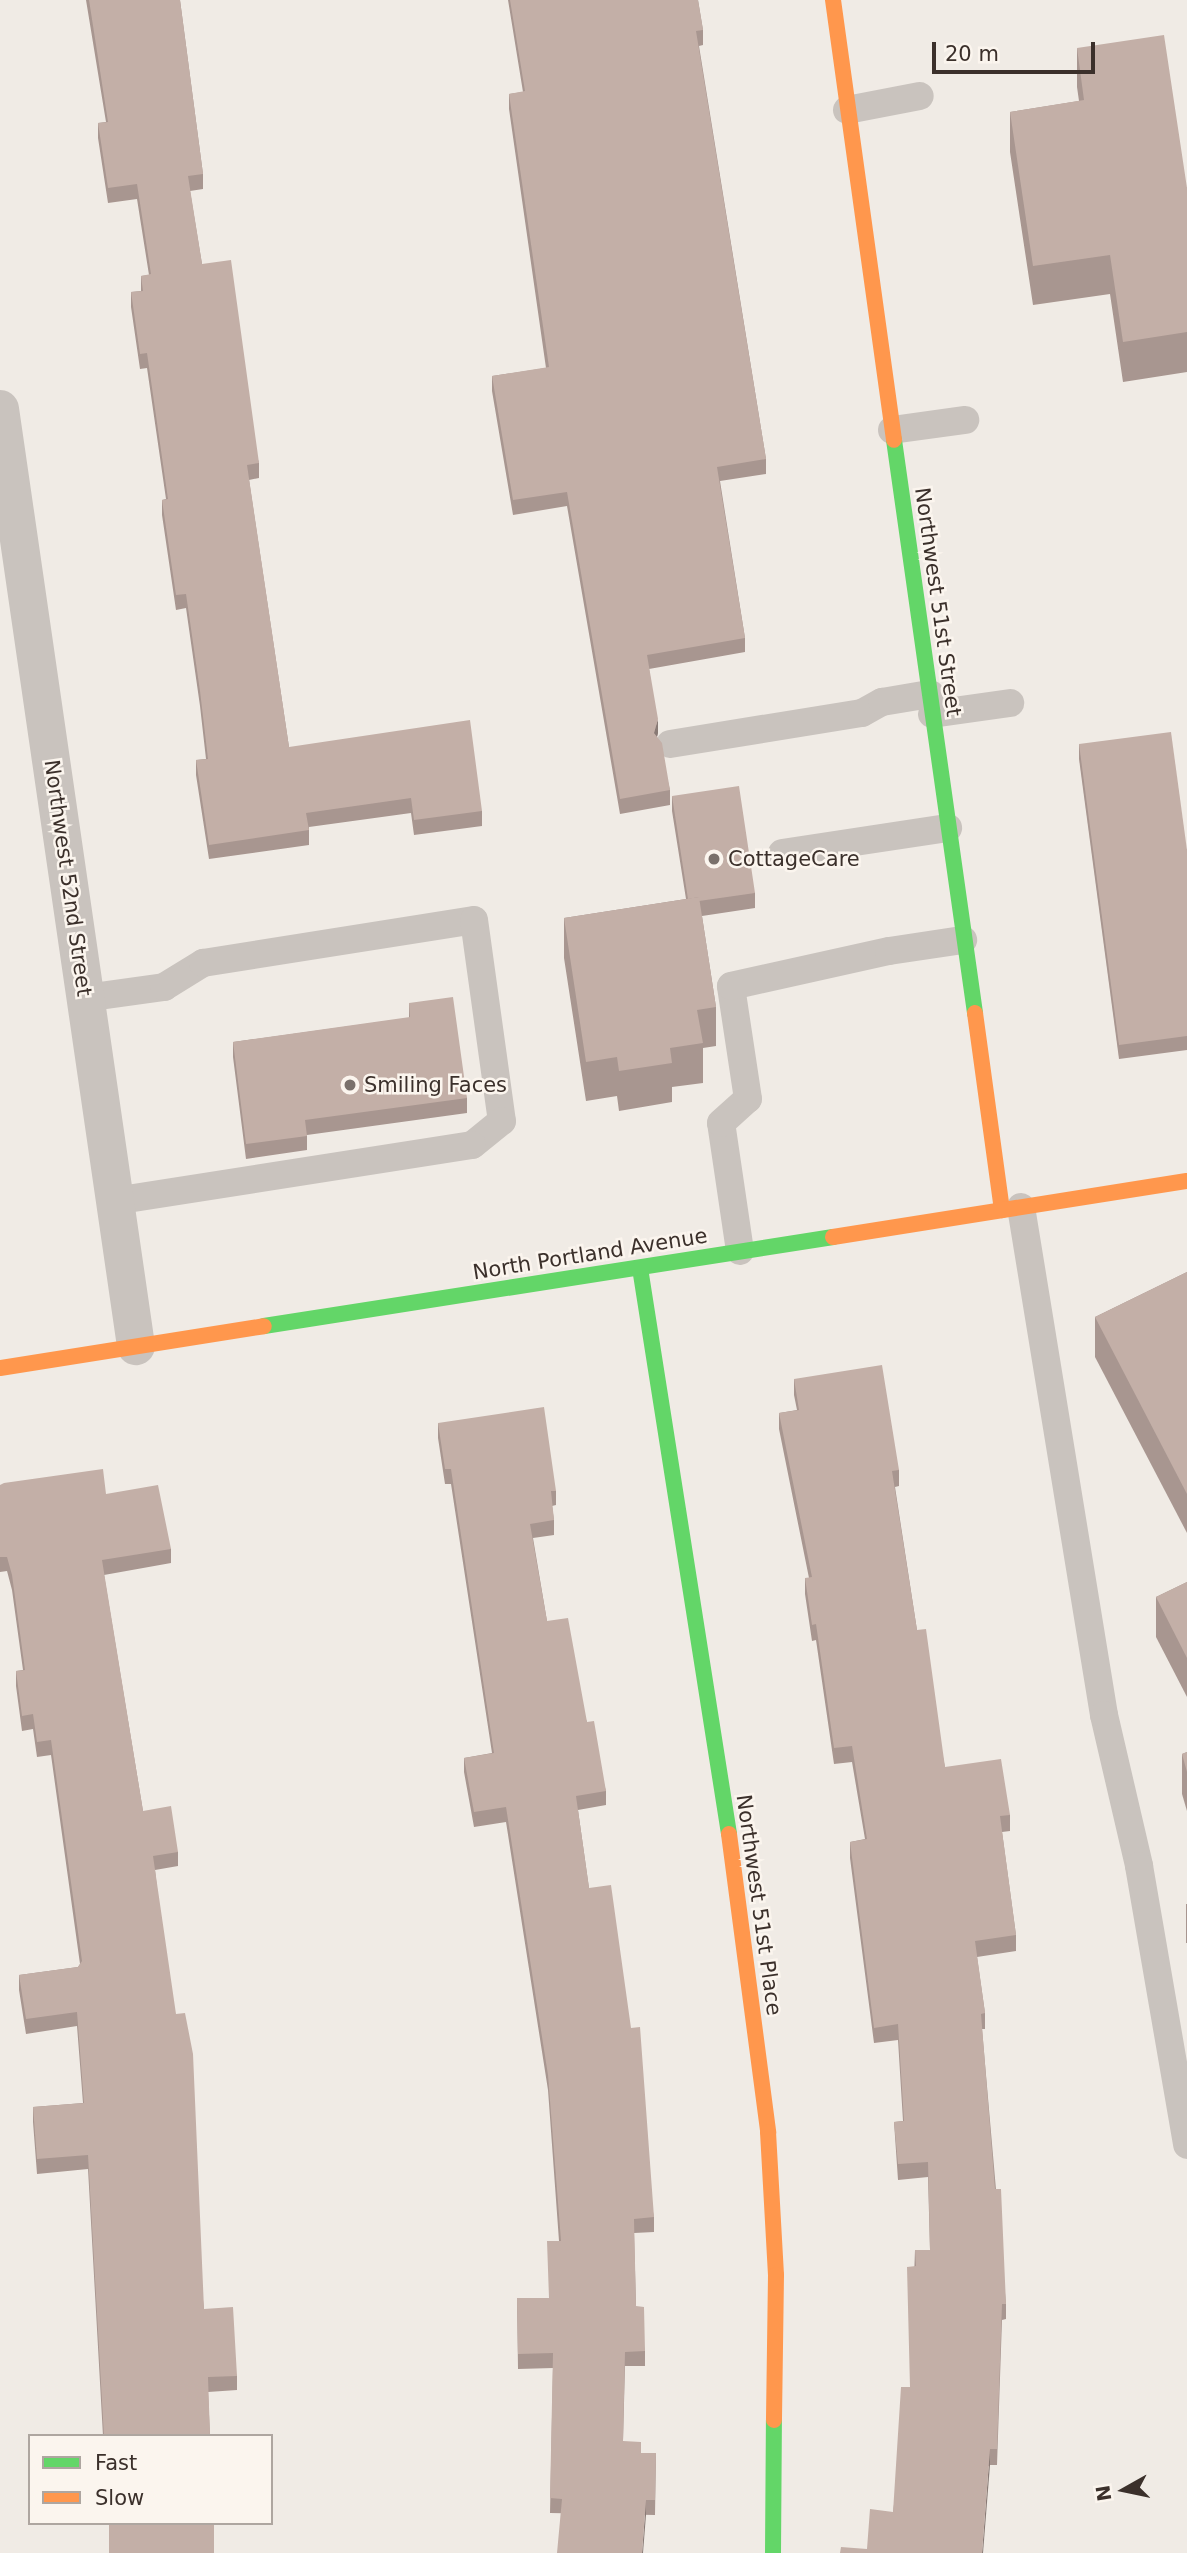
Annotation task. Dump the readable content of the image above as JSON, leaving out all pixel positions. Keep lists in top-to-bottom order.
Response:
{
  "streets": {
    "street": [
      "Northwest 51st Street",
      "Northwest 52nd Street",
      "North Portland Avenue",
      "Northwest 51st Place"
    ]
  },
  "crossings": [
    ["Northwest 51st Street", "North Portland Avenue"],
    ["Northwest 52nd Street", "North Portland Avenue"],
    ["North Portland Avenue", "Northwest 51st Place"]
  ],
  "places": ["CottageCare", "Smiling Faces"],
  "legend": ["Fast", "Slow"],
  "scale_bar": "20 m",
  "north": "left"
}
